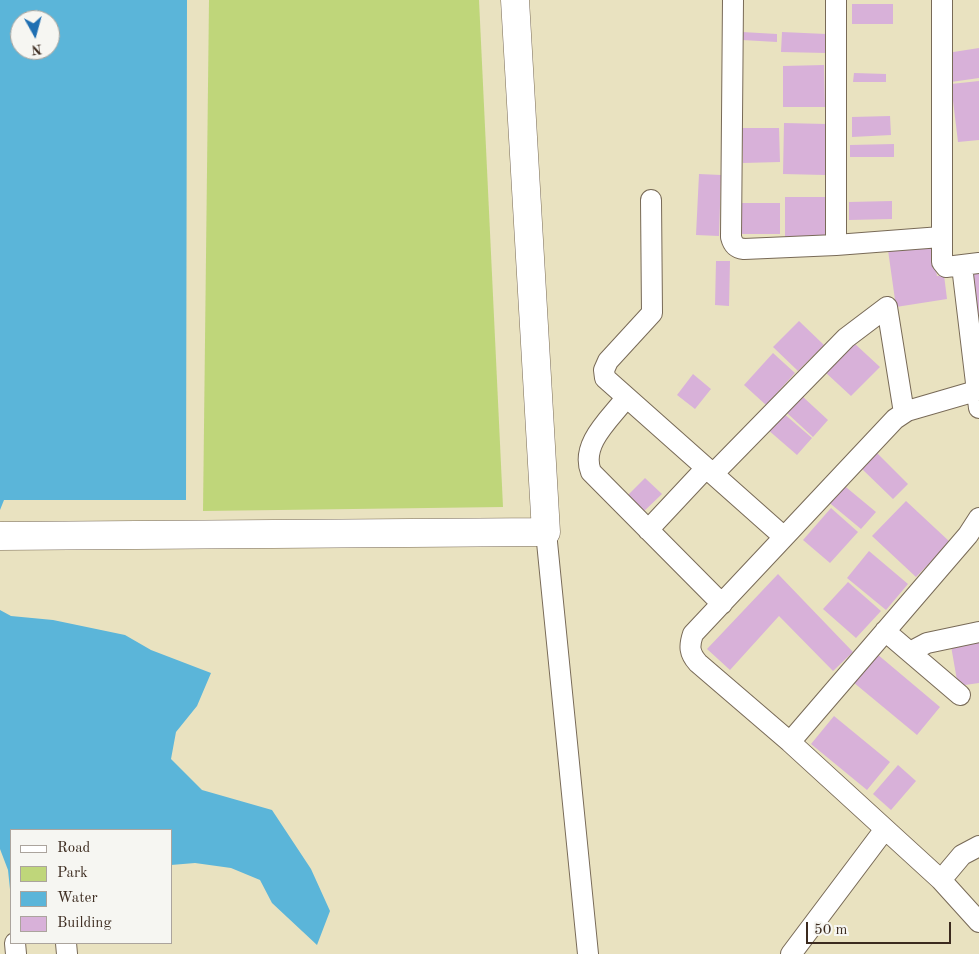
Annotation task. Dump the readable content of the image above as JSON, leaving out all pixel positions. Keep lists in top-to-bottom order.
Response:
{
  "legend": [
    "Road",
    "Park",
    "Water",
    "Building"
  ],
  "scale_bar": "50 m",
  "north": "bottom"
}
